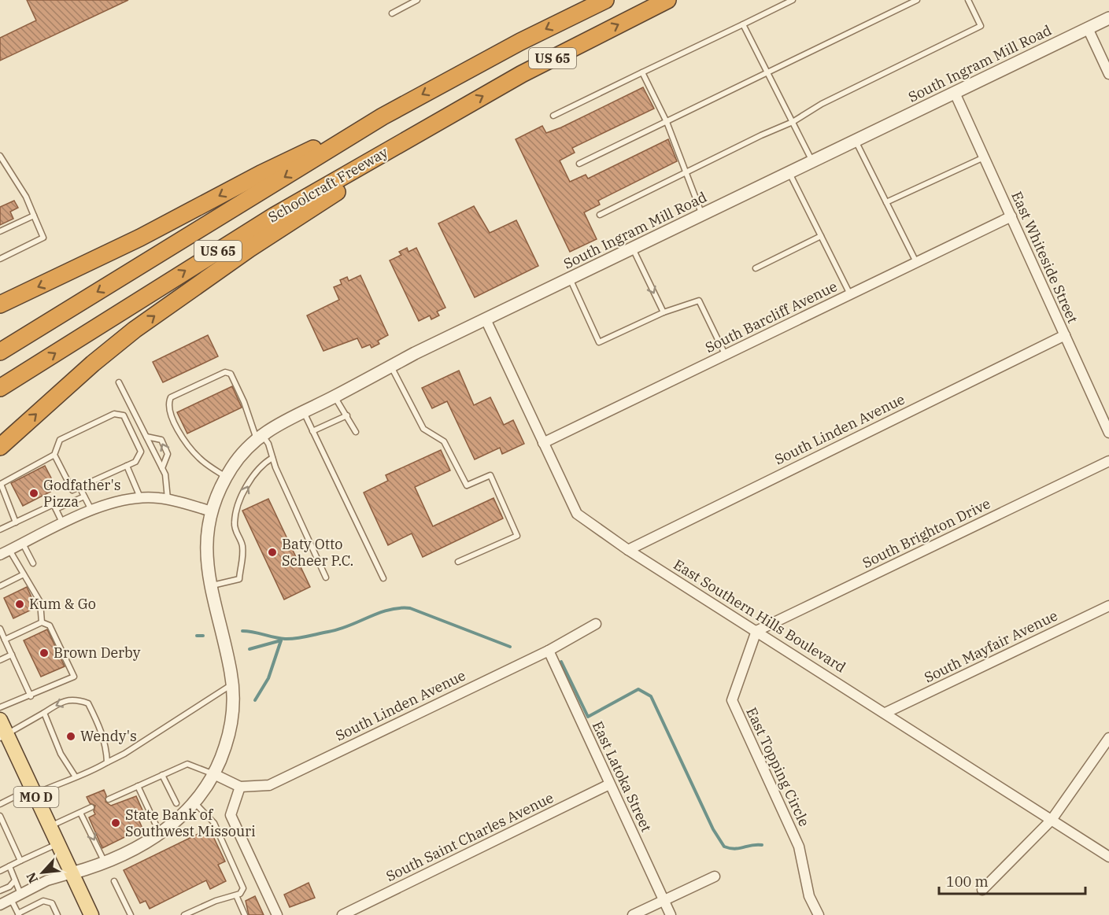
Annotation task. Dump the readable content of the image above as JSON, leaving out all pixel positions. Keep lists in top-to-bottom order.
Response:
{
  "streets": {
    "highway": ["US 65", "Schoolcraft Freeway"],
    "main road": ["MO D"],
    "street": [
      "South Ingram Mill Road",
      "East Whiteside Street",
      "South Barcliff Avenue",
      "South Linden Avenue",
      "South Brighton Drive",
      "East Southern Hills Boulevard",
      "South Mayfair Avenue",
      "East Topping Circle",
      "East Latoka Street",
      "South Saint Charles Avenue"
    ]
  },
  "crossings": [
    ["South Ingram Mill Road", "East Whiteside Street"],
    ["South Ingram Mill Road", "South Linden Avenue"],
    ["South Ingram Mill Road", "East Southern Hills Boulevard"],
    ["South Ingram Mill Road", "MO D"],
    ["East Whiteside Street", "South Barcliff Avenue"],
    ["East Whiteside Street", "South Linden Avenue"],
    ["South Barcliff Avenue", "East Southern Hills Boulevard"],
    ["South Linden Avenue", "East Southern Hills Boulevard"],
    ["South Linden Avenue", "East Latoka Street"],
    ["South Brighton Drive", "East Southern Hills Boulevard"],
    ["South Brighton Drive", "East Topping Circle"],
    ["East Southern Hills Boulevard", "South Mayfair Avenue"],
    ["East Southern Hills Boulevard", "East Topping Circle"],
    ["East Latoka Street", "South Saint Charles Avenue"]
  ],
  "places": [
    "Godfather's Pizza",
    "Baty Otto Scheer P.C.",
    "Kum & Go",
    "Brown Derby",
    "Wendy's",
    "State Bank of Southwest Missouri"
  ],
  "scale_bar": "100 m",
  "north": "bottom left"
}
